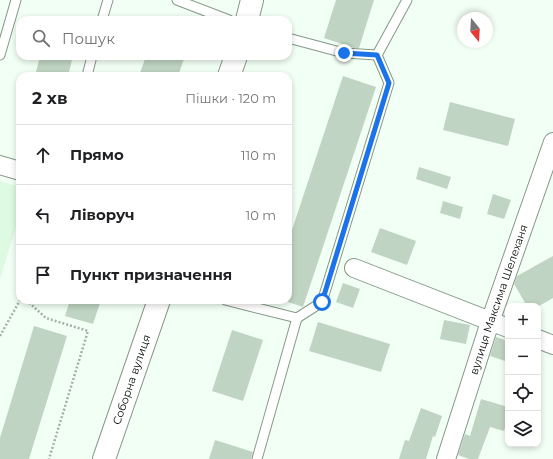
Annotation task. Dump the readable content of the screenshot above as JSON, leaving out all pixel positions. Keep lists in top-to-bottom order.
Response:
{
  "streets": {
    "street": ["вулиця Максима Шелеханя", "Соборна вулиця"]
  },
  "north": "bottom",
  "page": {
    "search": "Пошук",
    "heading": ["2 хв", "Пішки · 120 m"],
    "list": [
      ["Прямо", "110 m"],
      ["Ліворуч", "10 m"],
      "Пункт призначення"
    ],
    "map_buttons": ["+", "−"]
  }
}
